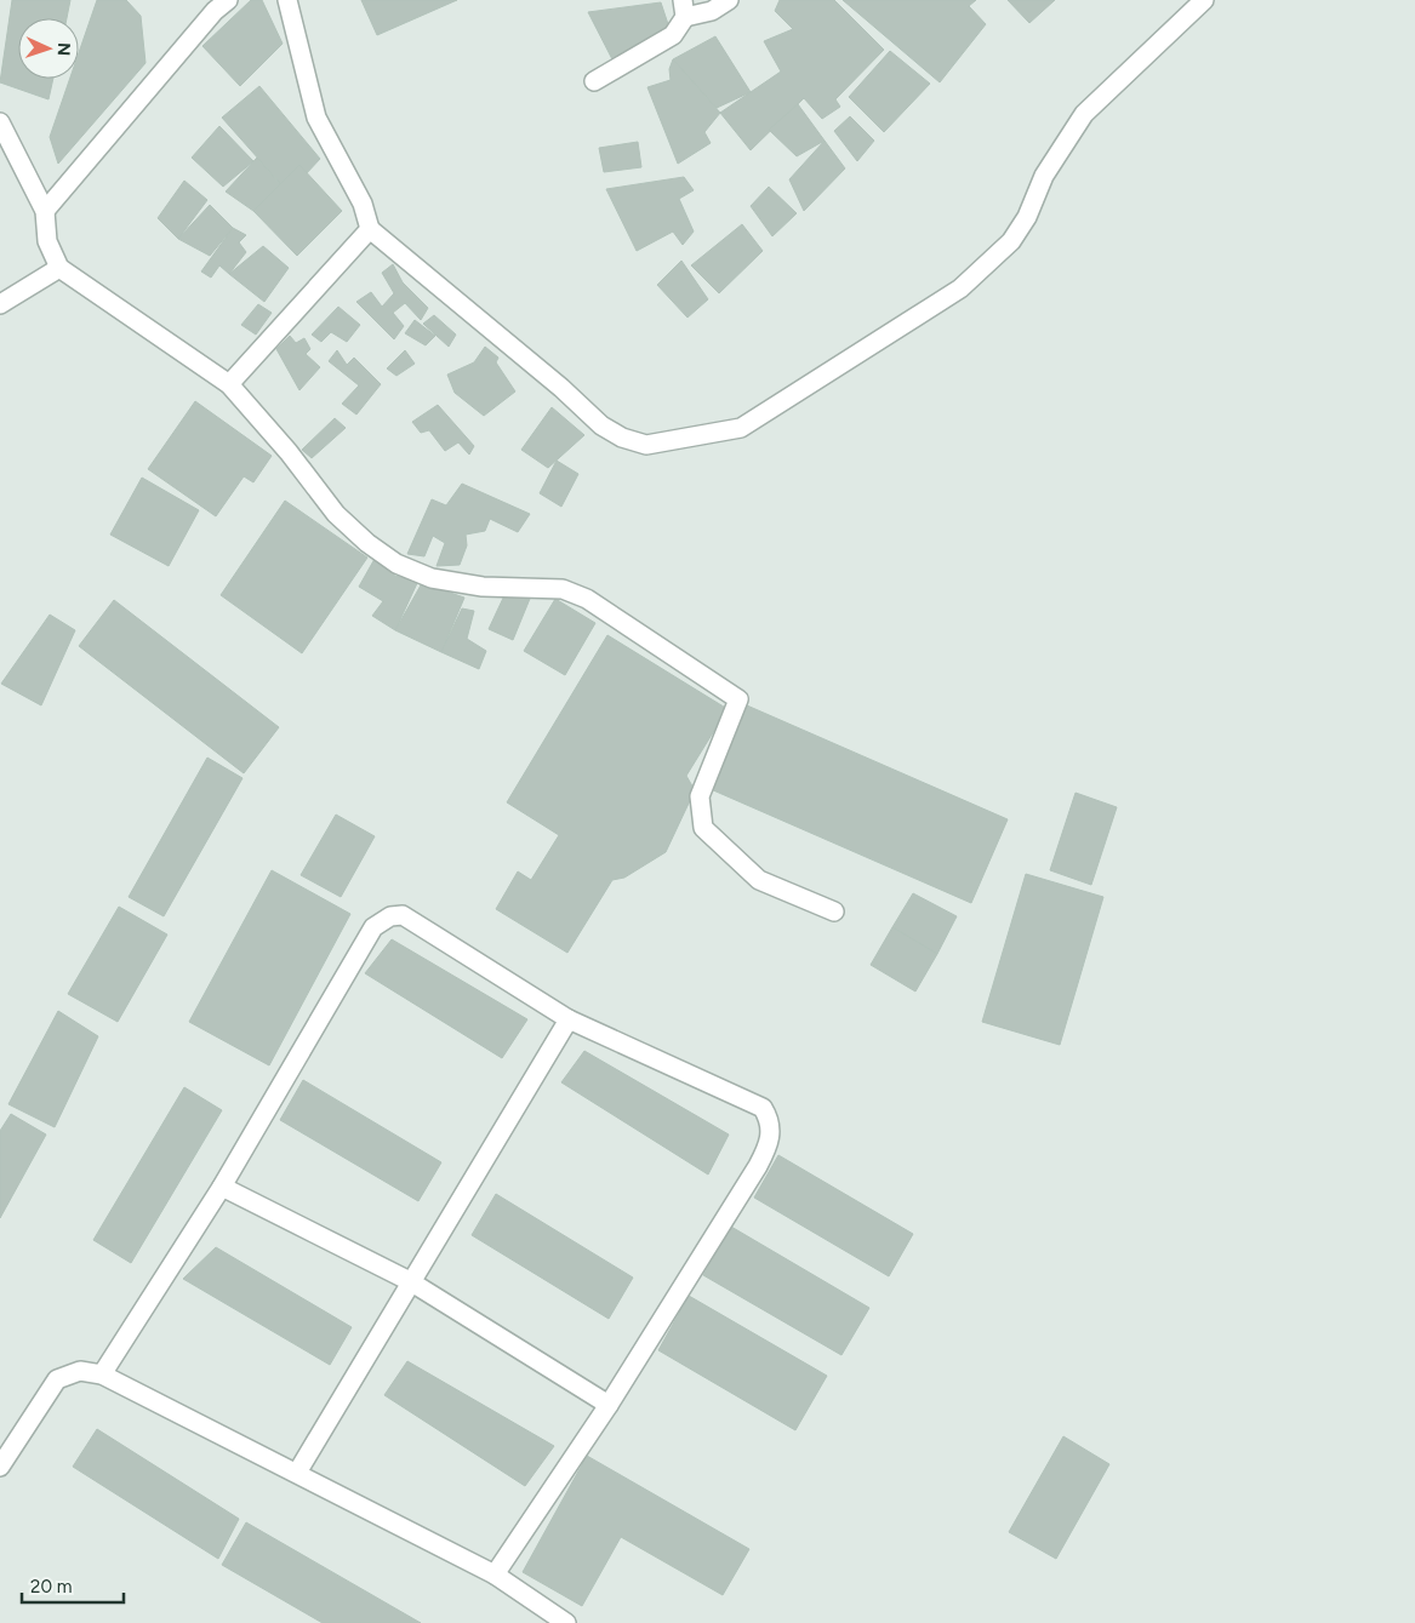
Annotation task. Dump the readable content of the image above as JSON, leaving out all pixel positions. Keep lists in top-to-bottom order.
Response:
{
  "scale_bar": "20 m",
  "north": "right"
}
